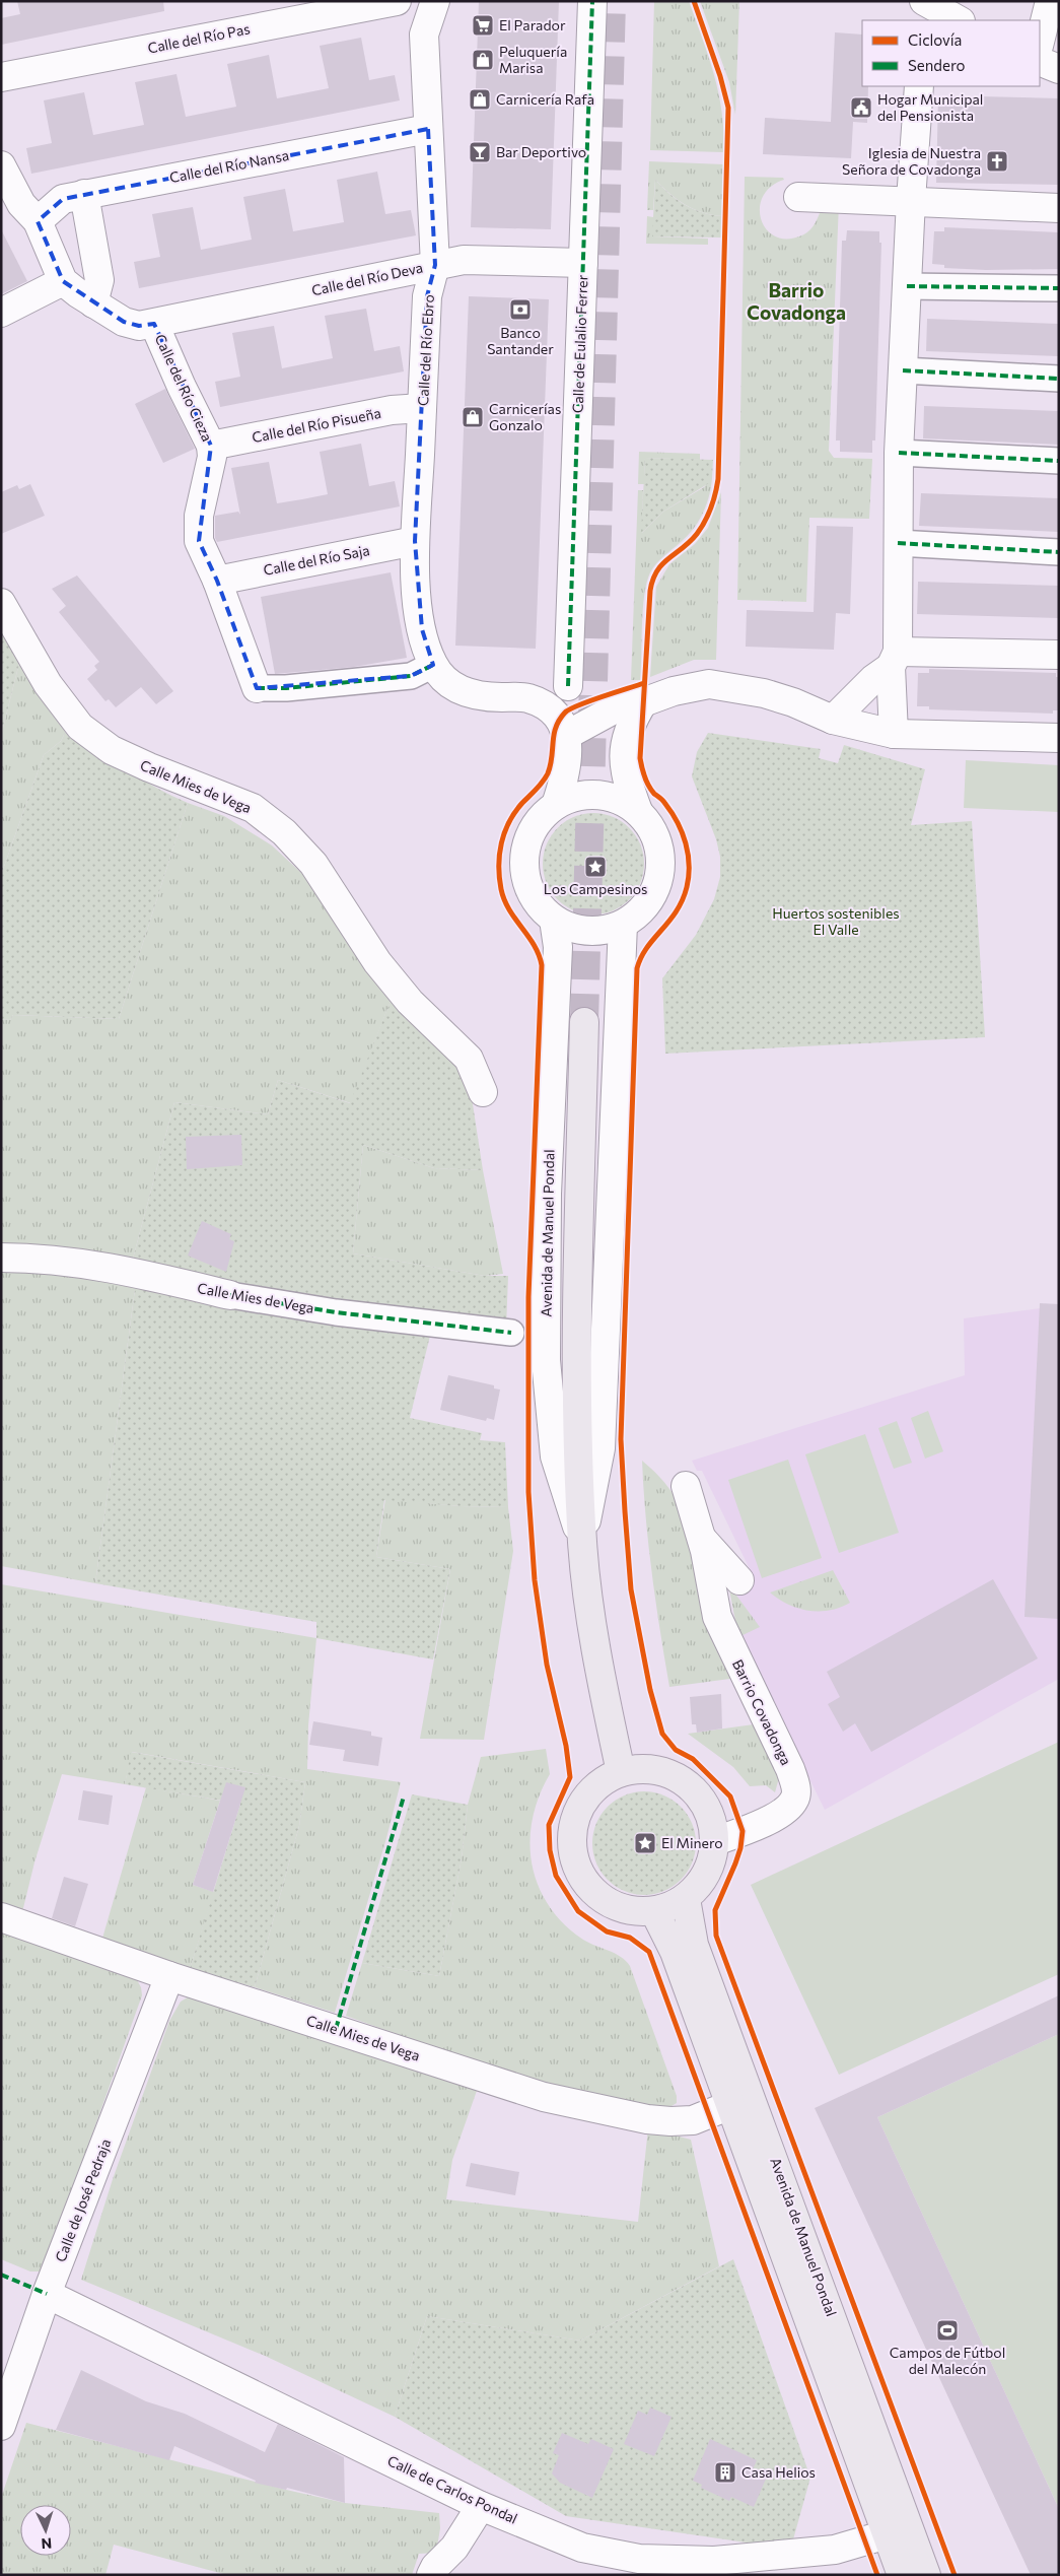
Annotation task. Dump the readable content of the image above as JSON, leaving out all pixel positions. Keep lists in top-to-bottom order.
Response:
{
  "streets": {
    "main road": ["Avenida de Manuel Pondal"],
    "street": [
      "Calle del Río Pas",
      "Calle del Río Nansa",
      "Calle del Río Deva",
      "Calle de Eulalio Ferrer",
      "Calle del Río Ebro",
      "Calle del Río Cieza",
      "Calle del Río Pisueña",
      "Calle del Río Saja",
      "Calle Mies de Vega",
      "Barrio Covadonga",
      "Calle de José Pedraja",
      "Calle de Carlos Pondal"
    ]
  },
  "crossings": [
    ["Calle del Río Nansa", "Calle del Río Ebro"],
    ["Calle del Río Deva", "Calle de Eulalio Ferrer"],
    ["Calle del Río Deva", "Calle del Río Ebro"],
    ["Calle del Río Deva", "Calle del Río Cieza"],
    ["Calle del Río Ebro", "Calle del Río Pisueña"],
    ["Calle del Río Ebro", "Calle del Río Saja"],
    ["Calle del Río Cieza", "Calle del Río Pisueña"],
    ["Calle del Río Cieza", "Calle del Río Saja"],
    ["Calle Mies de Vega", "Avenida de Manuel Pondal"],
    ["Calle Mies de Vega", "Calle de José Pedraja"],
    ["Avenida de Manuel Pondal", "Barrio Covadonga"],
    ["Avenida de Manuel Pondal", "Calle de Carlos Pondal"],
    ["Calle de José Pedraja", "Calle de Carlos Pondal"]
  ],
  "districts": ["Barrio Covadonga"],
  "parks": ["Huertos sostenibles El Valle"],
  "places": {
    "supermarket": ["El Parador"],
    "shop": ["Peluquería Marisa", "Carnicería Rafa", "Carnicerías Gonzalo"],
    "public building": ["Hogar Municipal del Pensionista"],
    "bar": ["Bar Deportivo"],
    "church": ["Iglesia de Nuestra Señora de Covadonga"],
    "bank": ["Banco Santander"],
    "place": ["Los Campesinos", "El Minero"],
    "sports": ["Campos de Fútbol del Malecón"],
    "building": ["Casa Helios"]
  },
  "legend": ["Ciclovía", "Sendero"],
  "north": "bottom"
}
